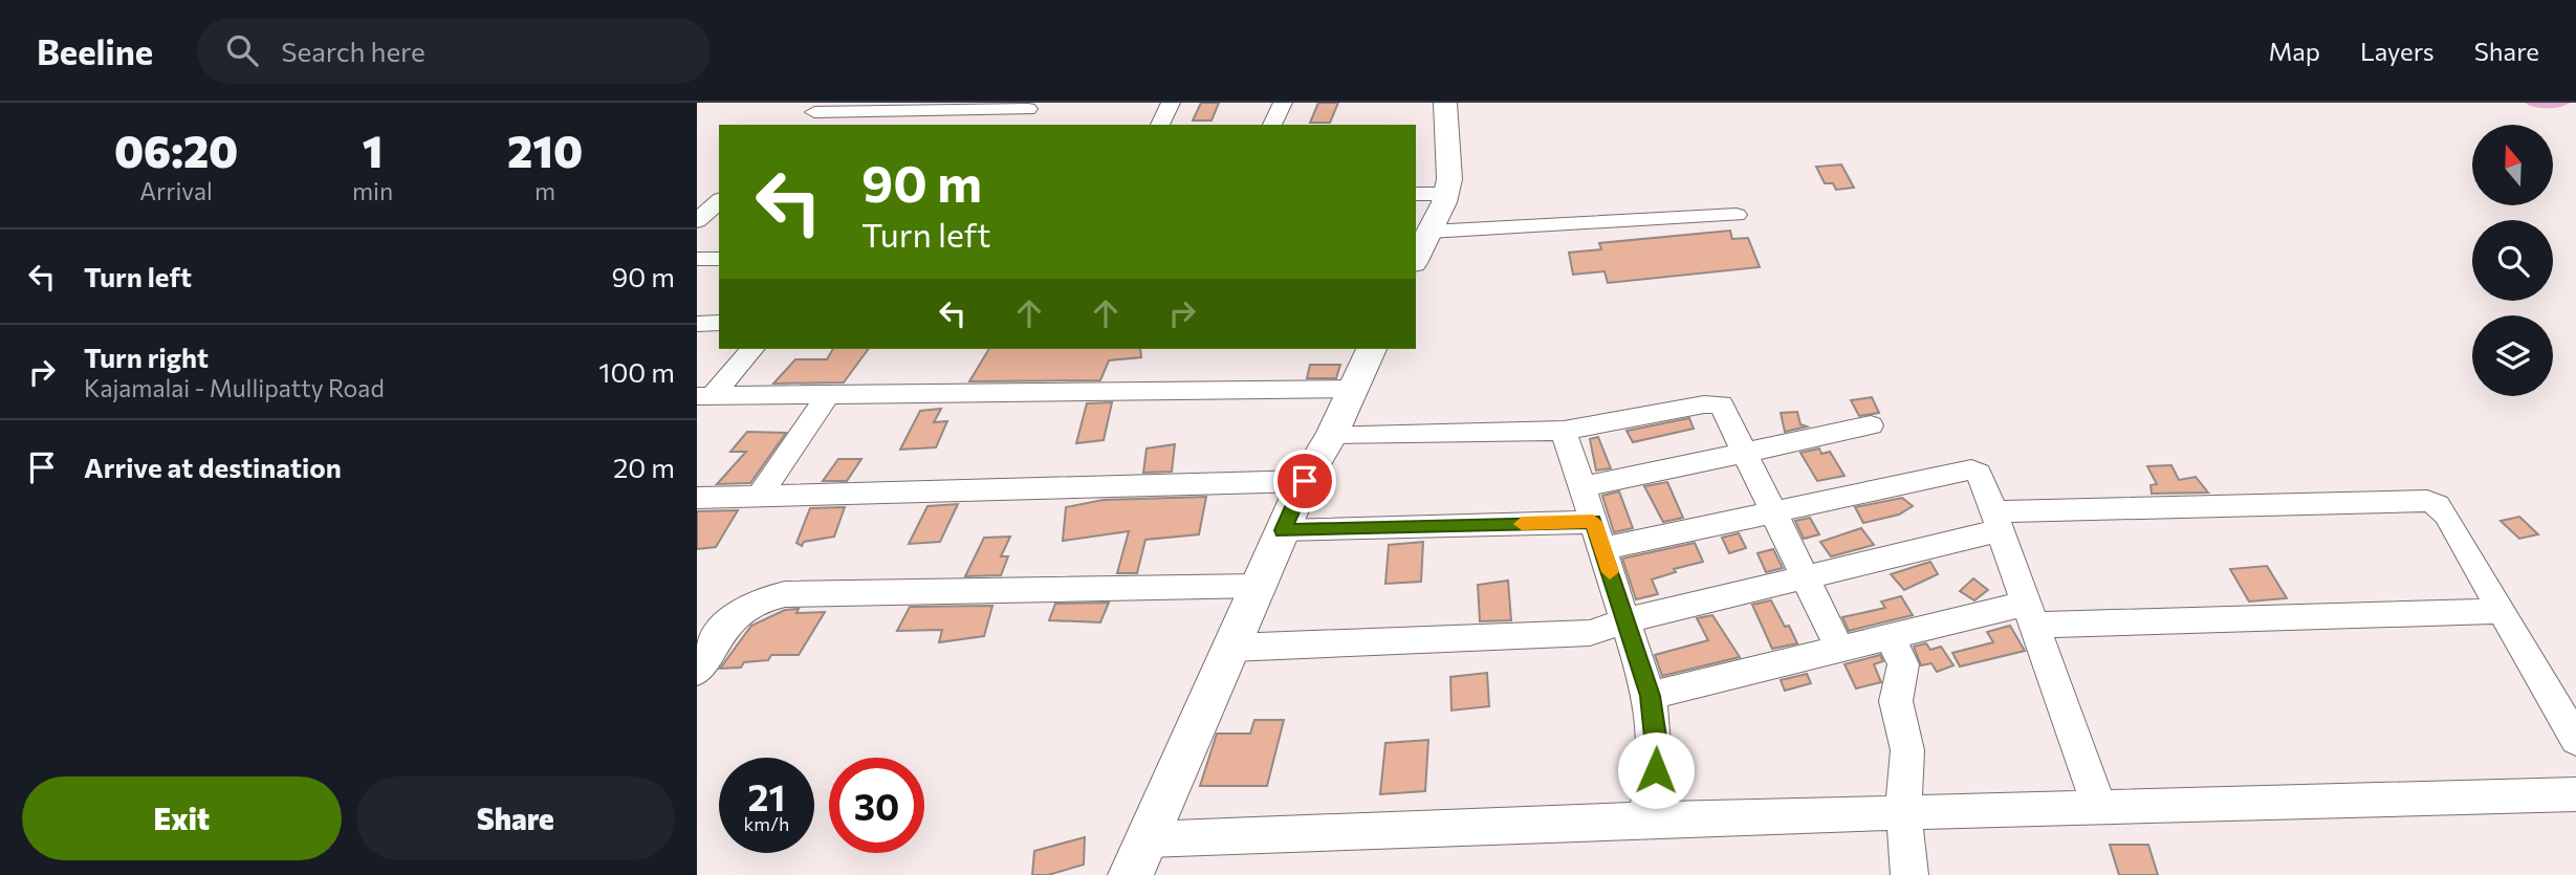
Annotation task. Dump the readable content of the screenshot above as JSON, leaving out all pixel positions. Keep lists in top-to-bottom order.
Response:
{
  "north": "top",
  "page": {
    "header": "Beeline",
    "search": "Search here",
    "nav": ["Map", "Layers", "Share"],
    "eta": [
      "06:20",
      "Arrival",
      "1",
      "min",
      "210",
      "m"
    ],
    "turn": ["90 m", "Turn left"],
    "list": [
      {
        "name": "Turn left",
        "value": "90 m"
      },
      {
        "name": "Turn right",
        "note": "Kajamalai - Mullipatty Road",
        "value": "100 m"
      },
      {
        "name": "Arrive at destination",
        "value": "20 m"
      }
    ],
    "speed": "21 km/h",
    "limit": "30",
    "buttons": ["Exit", "Share"]
  }
}
